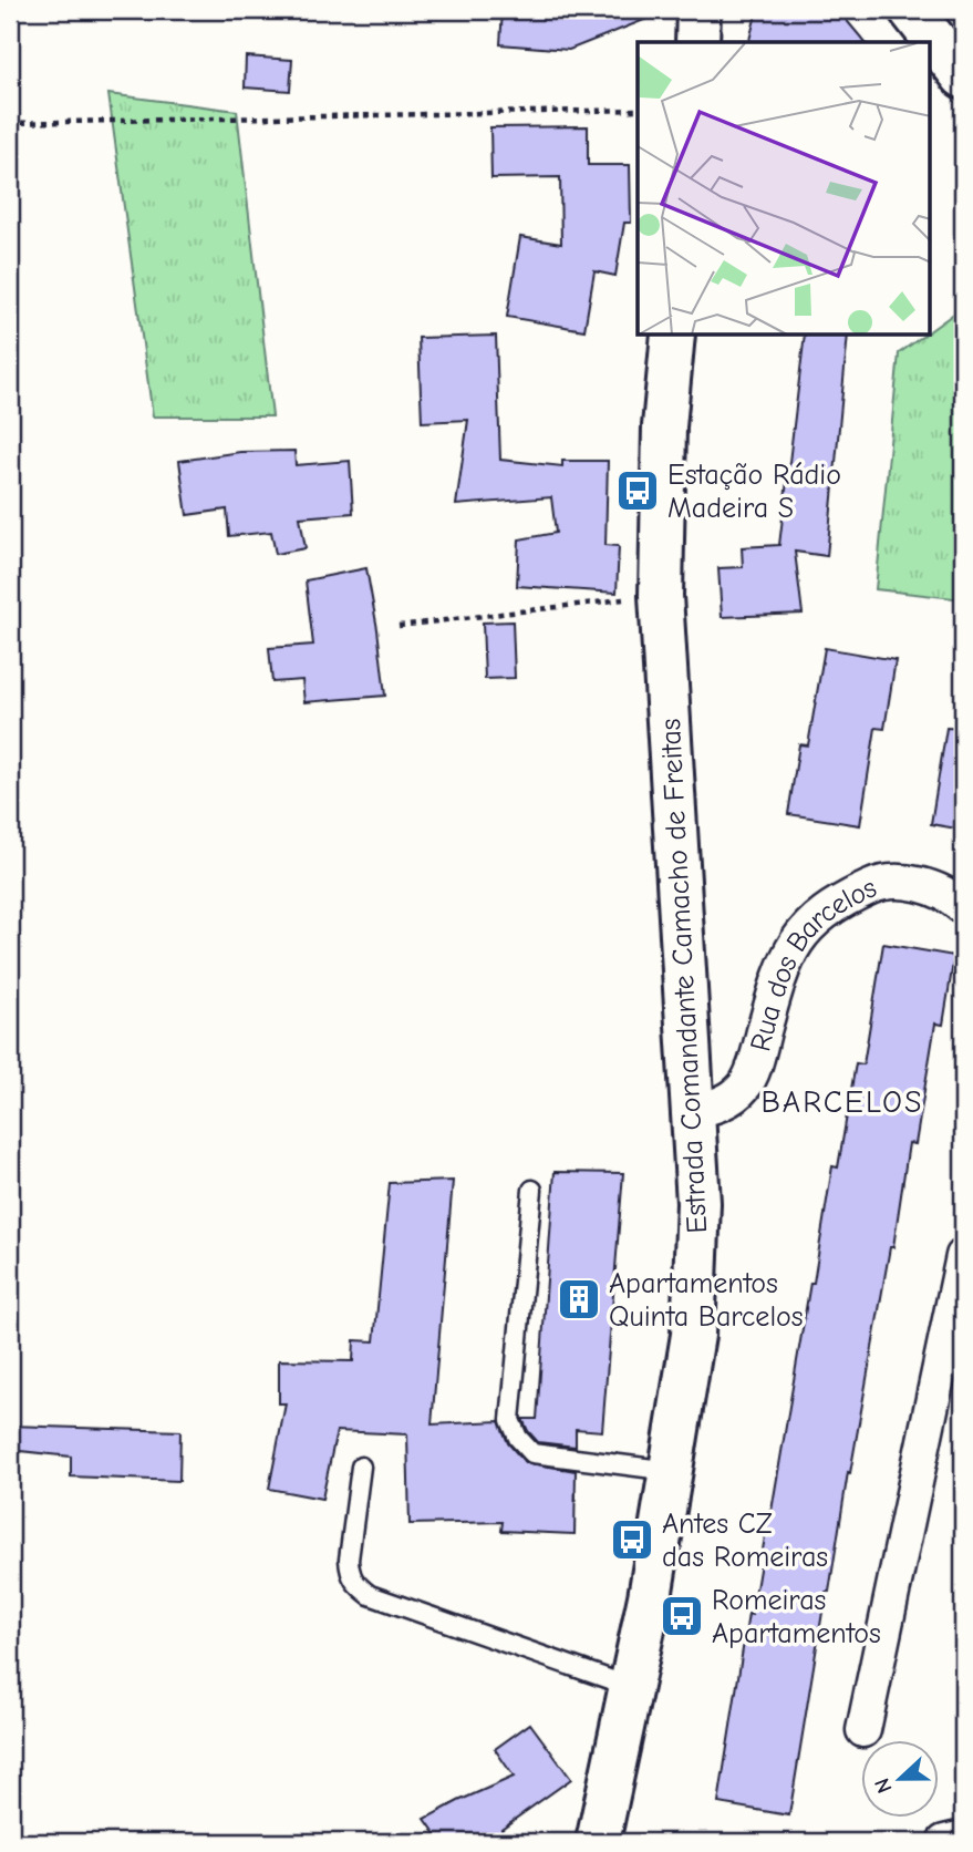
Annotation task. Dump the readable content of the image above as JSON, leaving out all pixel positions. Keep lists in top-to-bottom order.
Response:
{
  "streets": {
    "main road": ["Estrada Comandante Camacho de Freitas"],
    "street": ["Rua dos Barcelos"]
  },
  "crossings": [
    ["Rua dos Barcelos", "Estrada Comandante Camacho de Freitas"]
  ],
  "districts": ["BARCELOS"],
  "places": {
    "bus stop": ["Estação Rádio Madeira S", "Antes CZ das Romeiras", "Romeiras Apartamentos"],
    "building": ["Apartamentos Quinta Barcelos"]
  },
  "north": "left"
}
